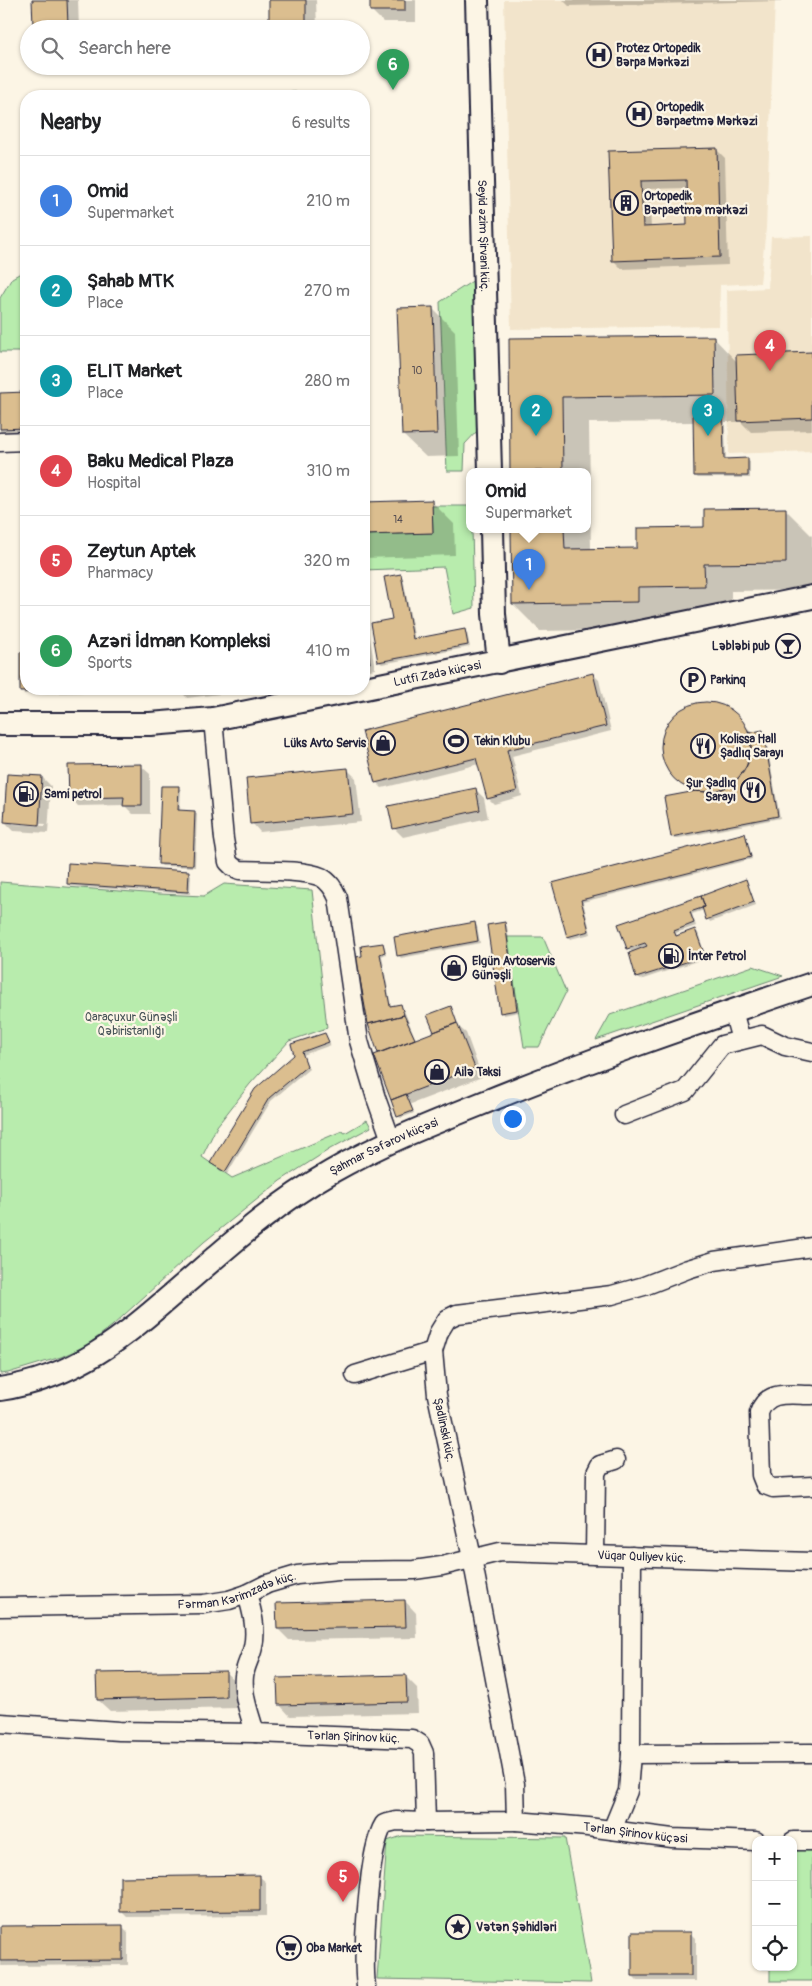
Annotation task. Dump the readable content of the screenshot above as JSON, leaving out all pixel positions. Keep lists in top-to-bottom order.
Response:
{
  "streets": {
    "main road": ["Seyid Əzim Şirvani küç.", "Lutfi Zadə küçəsi", "Şahmar Səfərov küçəsi"],
    "street": [
      "Şadlinski küç.",
      "Vüqar Quliyev küç.",
      "Fərman Kərimzadə küç.",
      "Tərlan Şirinov küç.",
      "Tərlan Şirinov küçəsi"
    ]
  },
  "crossings": [
    ["Şadlinski küç.", "Vüqar Quliyev küç."],
    ["Şadlinski küç.", "Fərman Kərimzadə küç."],
    ["Şadlinski küç.", "Tərlan Şirinov küçəsi"],
    ["Vüqar Quliyev küç.", "Fərman Kərimzadə küç."]
  ],
  "parks": ["Qaraçuxur Günəşli Qəbiristanlığı"],
  "places": {
    "hospital": ["Protez Ortopedik Bәrpa Mərkəzi", "Ortopedik Bərpaetmə Mərkəzi"],
    "building": ["Ortopedik Bərpaetmə mərkəzi"],
    "bar": ["Ləbləbi pub"],
    "parking": ["Parkinq"],
    "sports": ["Tekin Klubu"],
    "shop": ["Lüks Avto Servis", "Elgün Avtoservis Günəşli", "Ailə Taksi"],
    "restaurant": ["Kolissa Hall Şadlıq Sarayı", "Şur Şadlıq Sarayı"],
    "fuel station": ["Sami petrol", "İnter Petrol"],
    "place": ["Vətən Şəhidləri"],
    "supermarket": ["Oba Market"]
  },
  "house_numbers": ["10", "14"],
  "page": {
    "search": "Search here",
    "pins": [
      "6",
      "4",
      "2",
      "3",
      "1",
      "5"
    ],
    "heading": ["Nearby", "6 results"],
    "list": [
      {
        "mark": "1",
        "name": "Omid",
        "note": "Supermarket",
        "value": "210 m"
      },
      {
        "mark": "2",
        "name": "Şahab MTK",
        "note": "Place",
        "value": "270 m"
      },
      {
        "mark": "3",
        "name": "ELIT Market",
        "note": "Place",
        "value": "280 m"
      },
      {
        "mark": "4",
        "name": "Baku Medical Plaza",
        "note": "Hospital",
        "value": "310 m"
      },
      {
        "mark": "5",
        "name": "Zeytun Aptek",
        "note": "Pharmacy",
        "value": "320 m"
      },
      {
        "mark": "6",
        "name": "Azəri İdman Kompleksi",
        "note": "Sports",
        "value": "410 m"
      }
    ],
    "popup": ["Omid", "Supermarket"],
    "map_buttons": ["+", "−"]
  }
}
